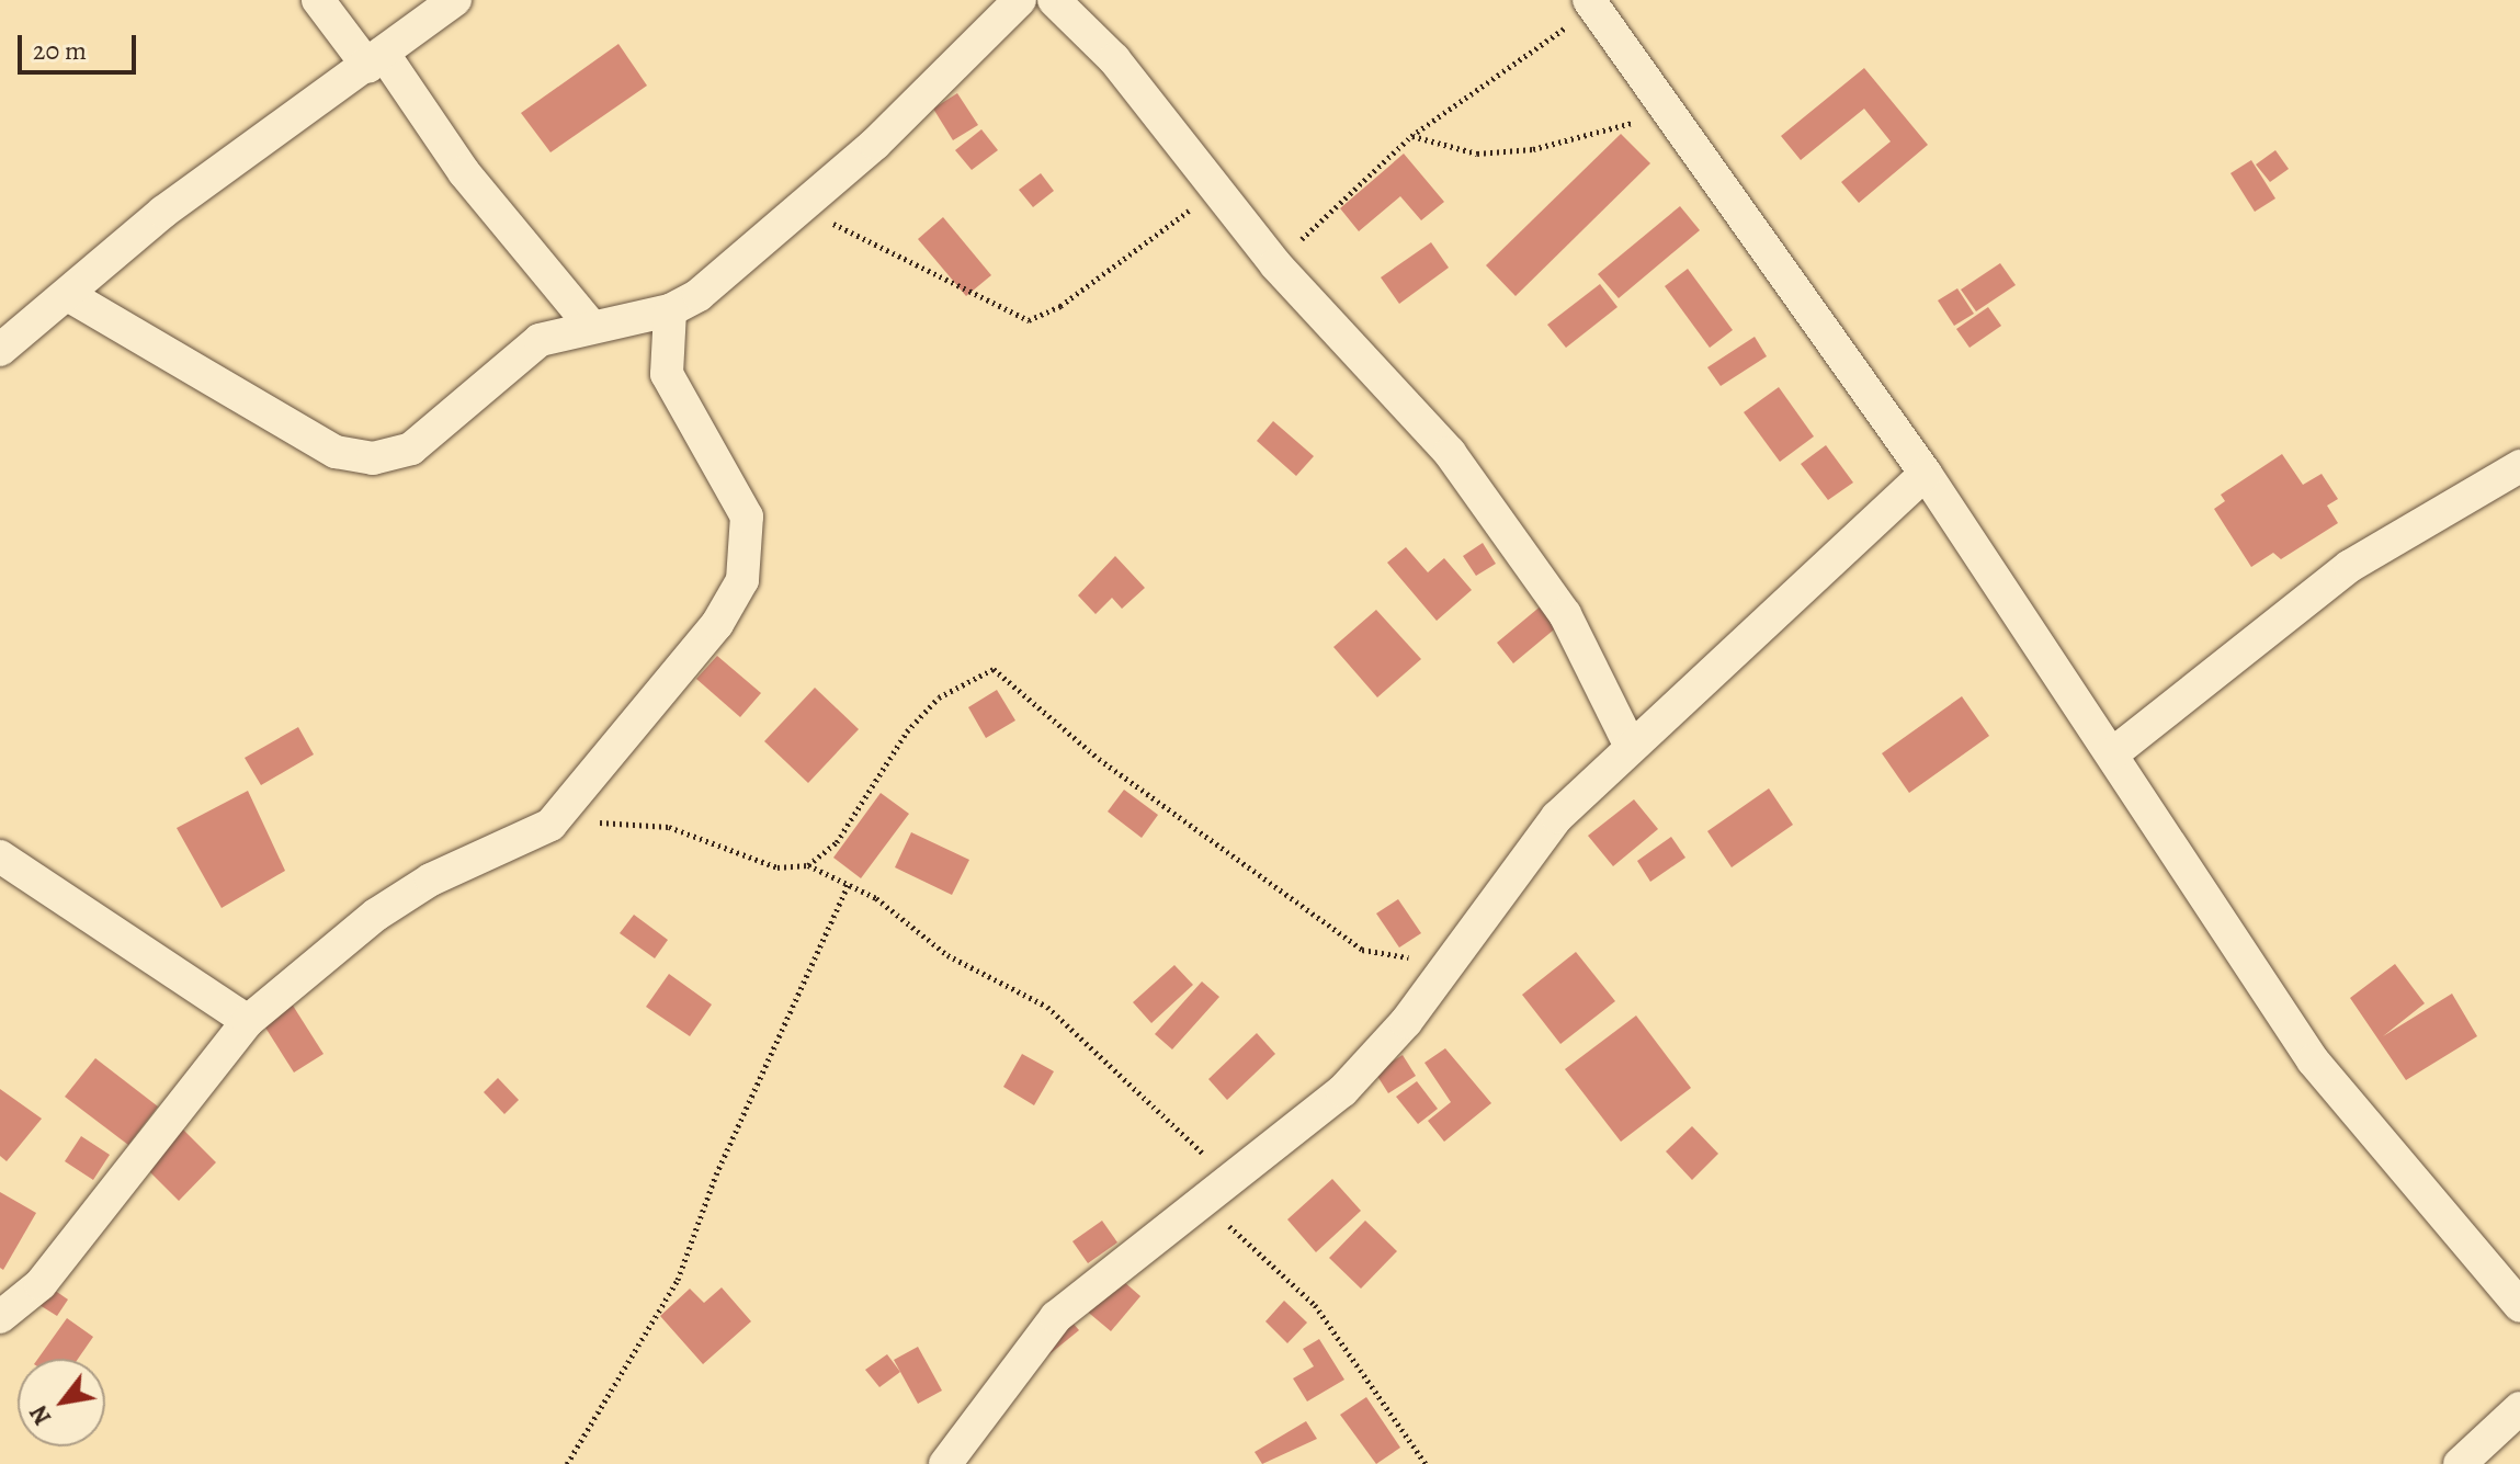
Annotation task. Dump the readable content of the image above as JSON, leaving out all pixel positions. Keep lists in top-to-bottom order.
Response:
{
  "scale_bar": "20 m",
  "north": "bottom left"
}
